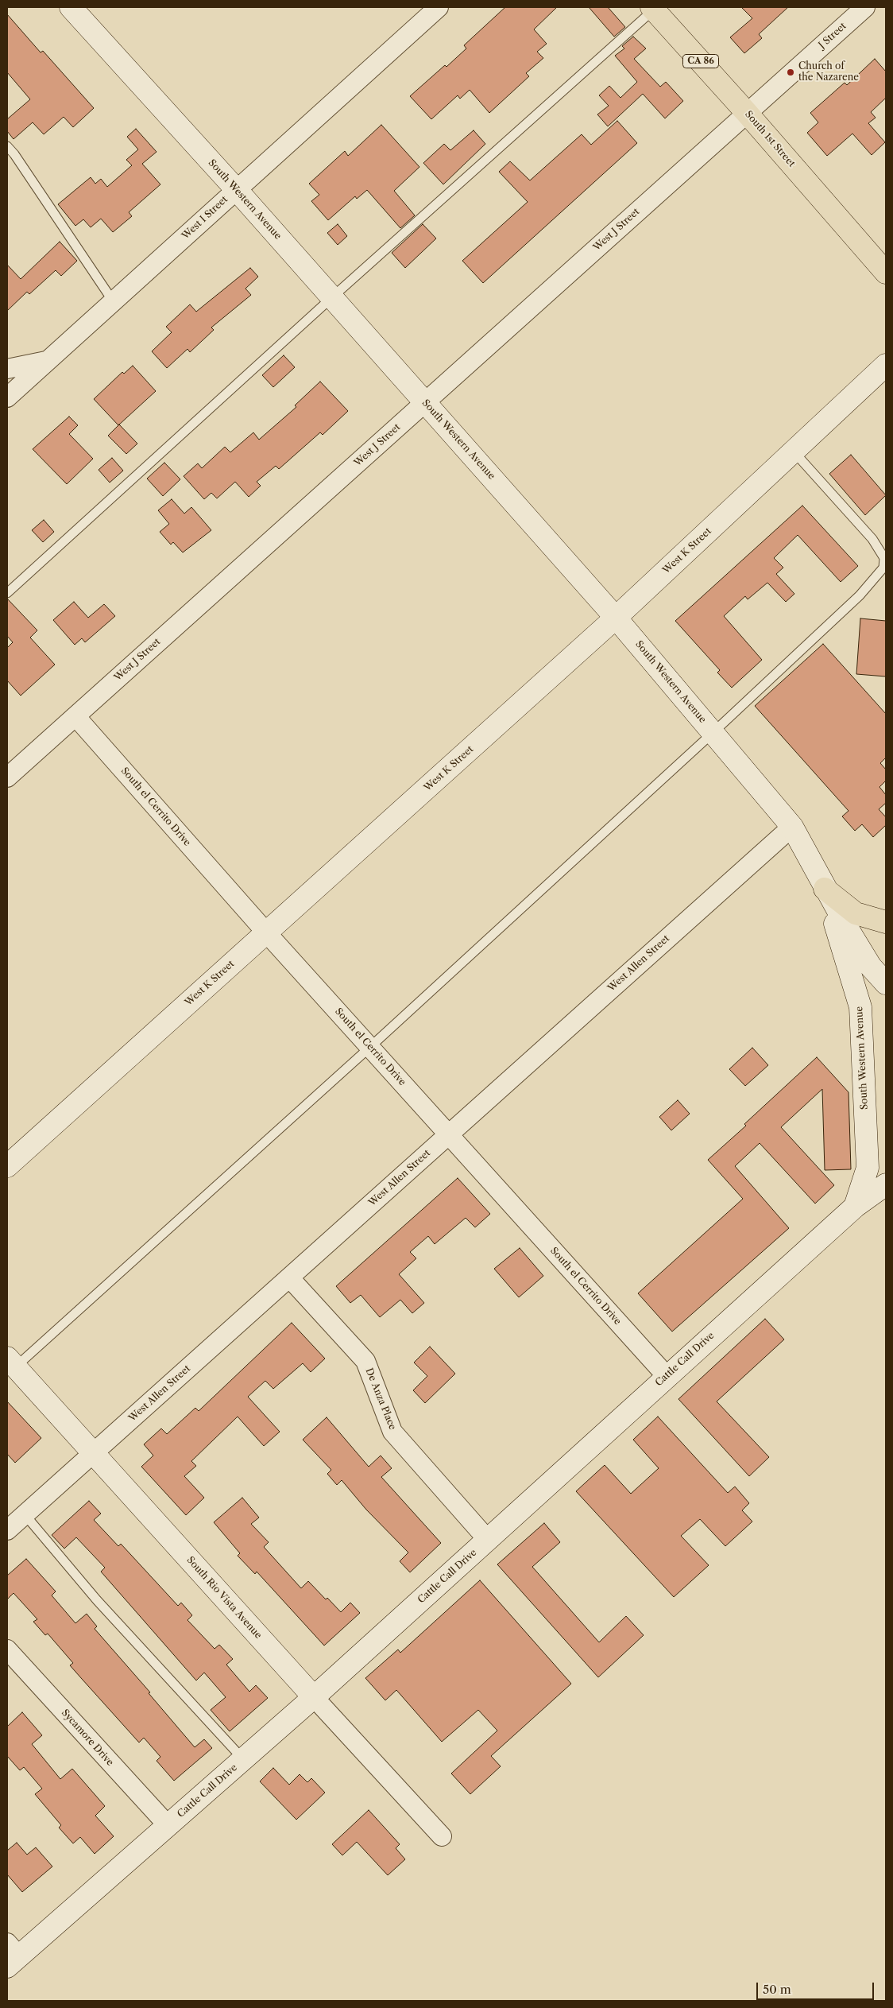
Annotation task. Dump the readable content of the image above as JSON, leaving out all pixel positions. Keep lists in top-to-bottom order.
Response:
{
  "streets": {
    "highway": ["CA 86", "South 1st Street"],
    "street": [
      "J Street",
      "South Western Avenue",
      "West I Street",
      "West J Street",
      "West K Street",
      "South el Cerrito Drive",
      "West Allen Street",
      "Cattle Call Drive",
      "De Anza Place",
      "South Rio Vista Avenue",
      "Sycamore Drive"
    ]
  },
  "crossings": [
    ["J Street", "South 1st Street"],
    ["J Street", "West J Street"],
    ["South 1st Street", "West J Street"],
    ["South Western Avenue", "West I Street"],
    ["South Western Avenue", "West J Street"],
    ["South Western Avenue", "West K Street"],
    ["South Western Avenue", "West Allen Street"],
    ["South Western Avenue", "Cattle Call Drive"],
    ["West J Street", "South el Cerrito Drive"],
    ["West K Street", "South el Cerrito Drive"],
    ["South el Cerrito Drive", "West Allen Street"],
    ["South el Cerrito Drive", "Cattle Call Drive"],
    ["West Allen Street", "De Anza Place"],
    ["West Allen Street", "South Rio Vista Avenue"],
    ["Cattle Call Drive", "De Anza Place"],
    ["Cattle Call Drive", "South Rio Vista Avenue"],
    ["Cattle Call Drive", "Sycamore Drive"]
  ],
  "places": ["Church of the Nazarene"],
  "scale_bar": "50 m"
}
